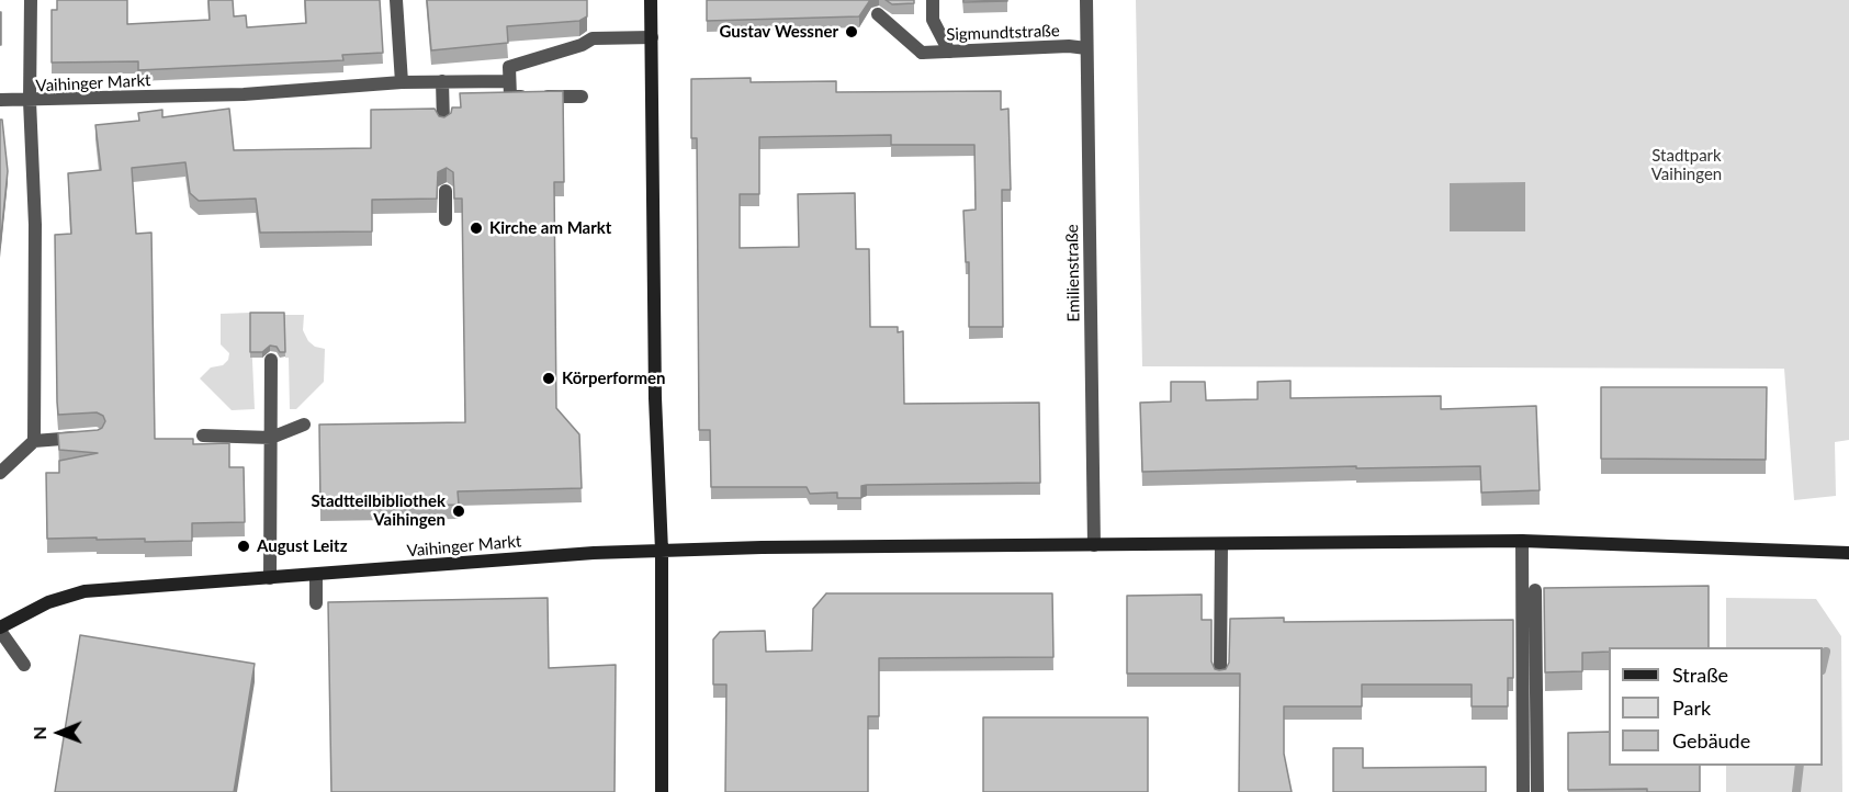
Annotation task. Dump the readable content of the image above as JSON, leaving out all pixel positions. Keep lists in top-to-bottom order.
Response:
{
  "streets": {
    "main road": ["Vaihinger Markt"],
    "street": ["Sigmundtstraße", "Emilienstraße"]
  },
  "crossings": [
    ["Sigmundtstraße", "Emilienstraße"],
    ["Vaihinger Markt", "Emilienstraße"]
  ],
  "parks": ["Stadtpark Vaihingen"],
  "places": [
    "Gustav Wessner",
    "Kirche am Markt",
    "Körperformen",
    "Stadtteilbibliothek Vaihingen",
    "August Leitz"
  ],
  "legend": ["Straße", "Park", "Gebäude"],
  "north": "left"
}
